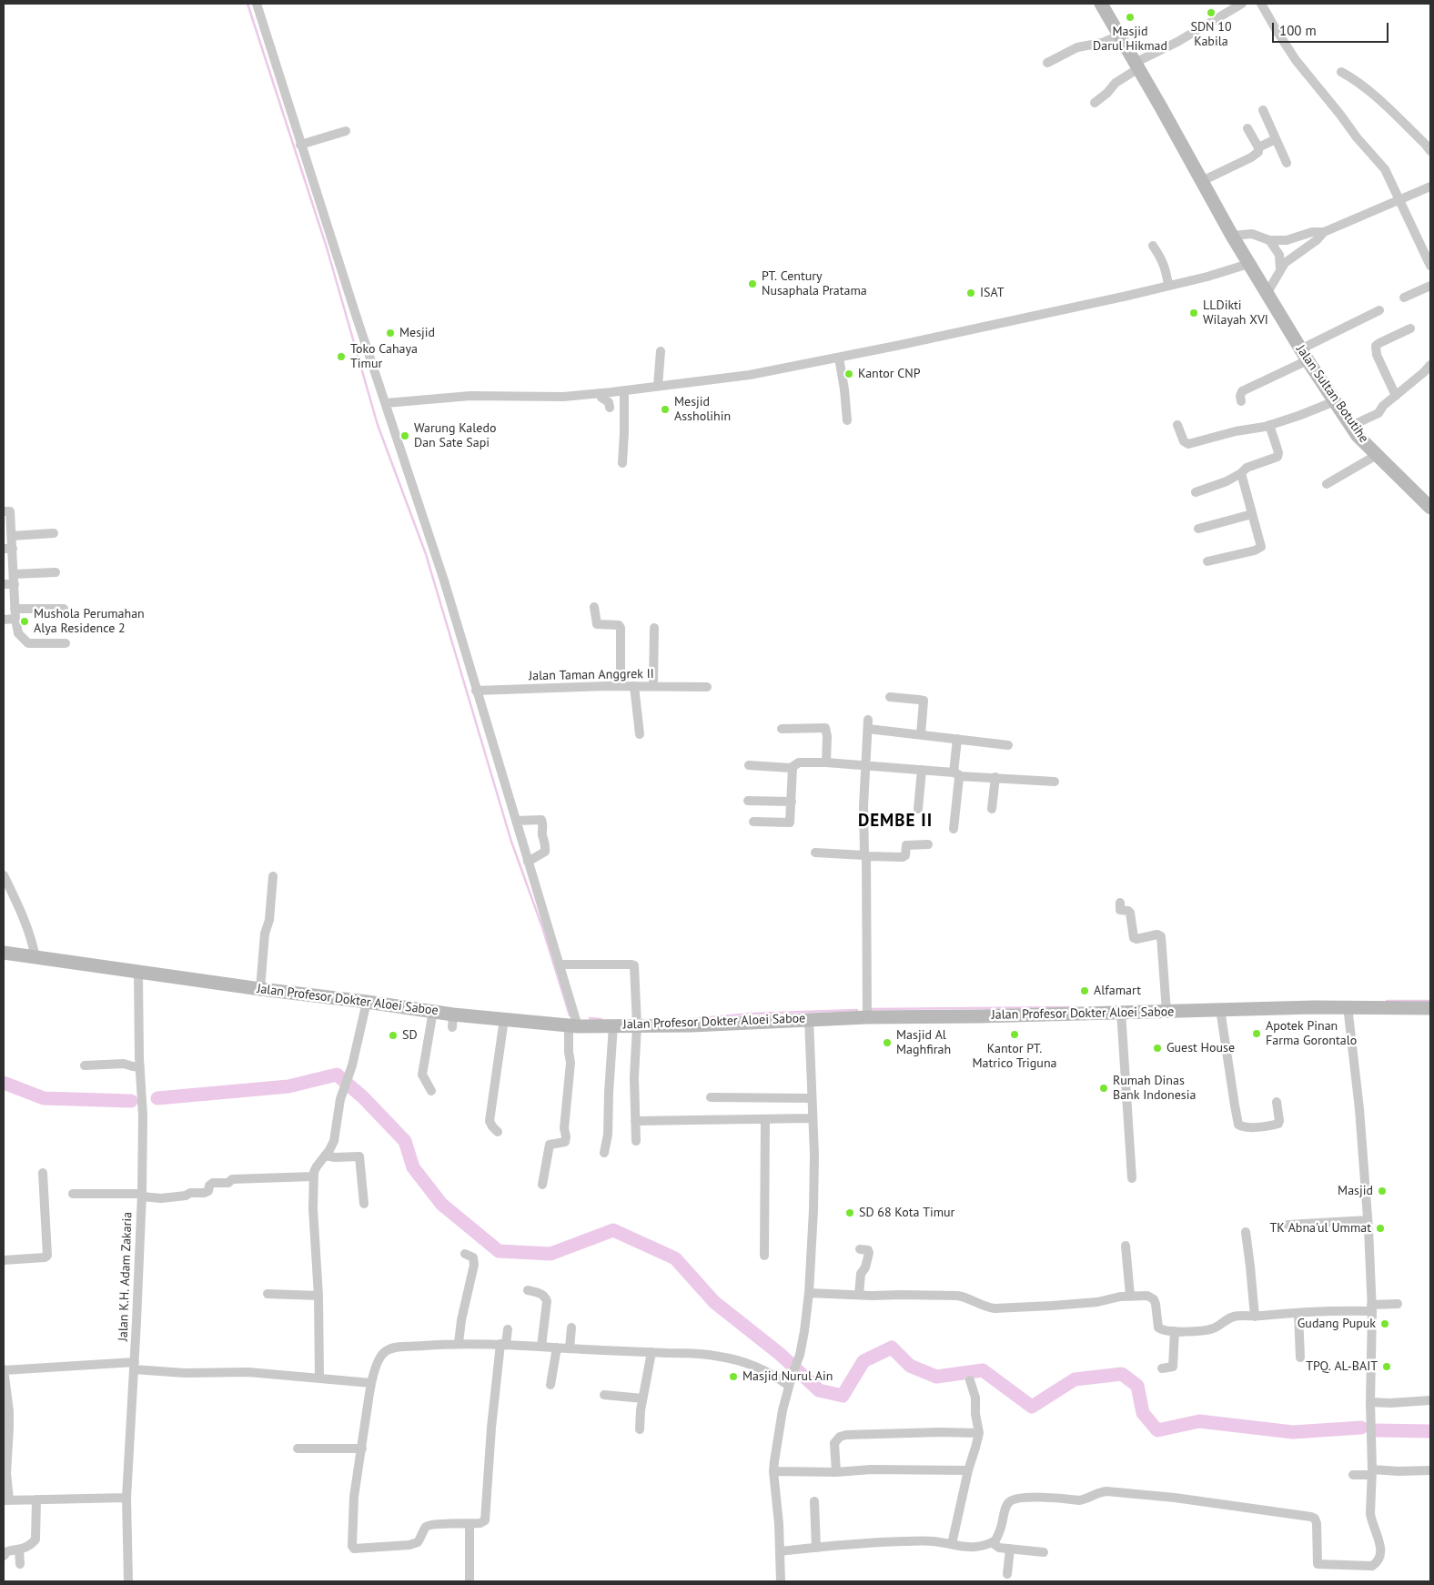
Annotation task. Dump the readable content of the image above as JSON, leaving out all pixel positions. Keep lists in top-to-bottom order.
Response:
{
  "streets": {
    "street": [
      "Jalan Sultan Botutihe",
      "Jalan Taman Anggrek II",
      "Jalan Profesor Dokter Aloei Saboe",
      "Jalan K.H. Adam Zakaria"
    ]
  },
  "crossings": [
    ["Jalan Profesor Dokter Aloei Saboe", "Jalan K.H. Adam Zakaria"]
  ],
  "districts": ["DEMBE II"],
  "places": [
    "SDN 10 Kabila",
    "Masjid Darul Hikmad",
    "PT. Century Nusaphala Pratama",
    "ISAT",
    "LLDikti Wilayah XVI",
    "Mesjid",
    "Toko Cahaya Timur",
    "Kantor CNP",
    "Mesjid Assholihin",
    "Warung Kaledo Dan Sate Sapi",
    "Mushola Perumahan Alya Residence 2",
    "Alfamart",
    "Apotek Pinan Farma Gorontalo",
    "Kantor PT. Matrico Triguna",
    "SD",
    "Masjid Al Maghfirah",
    "Guest House",
    "Rumah Dinas Bank Indonesia",
    "Masjid",
    "SD 68 Kota Timur",
    "TK Abna'ul Ummat",
    "Gudang Pupuk",
    "TPQ. AL-BAIT",
    "Masjid Nurul Ain"
  ],
  "scale_bar": "100 m"
}
